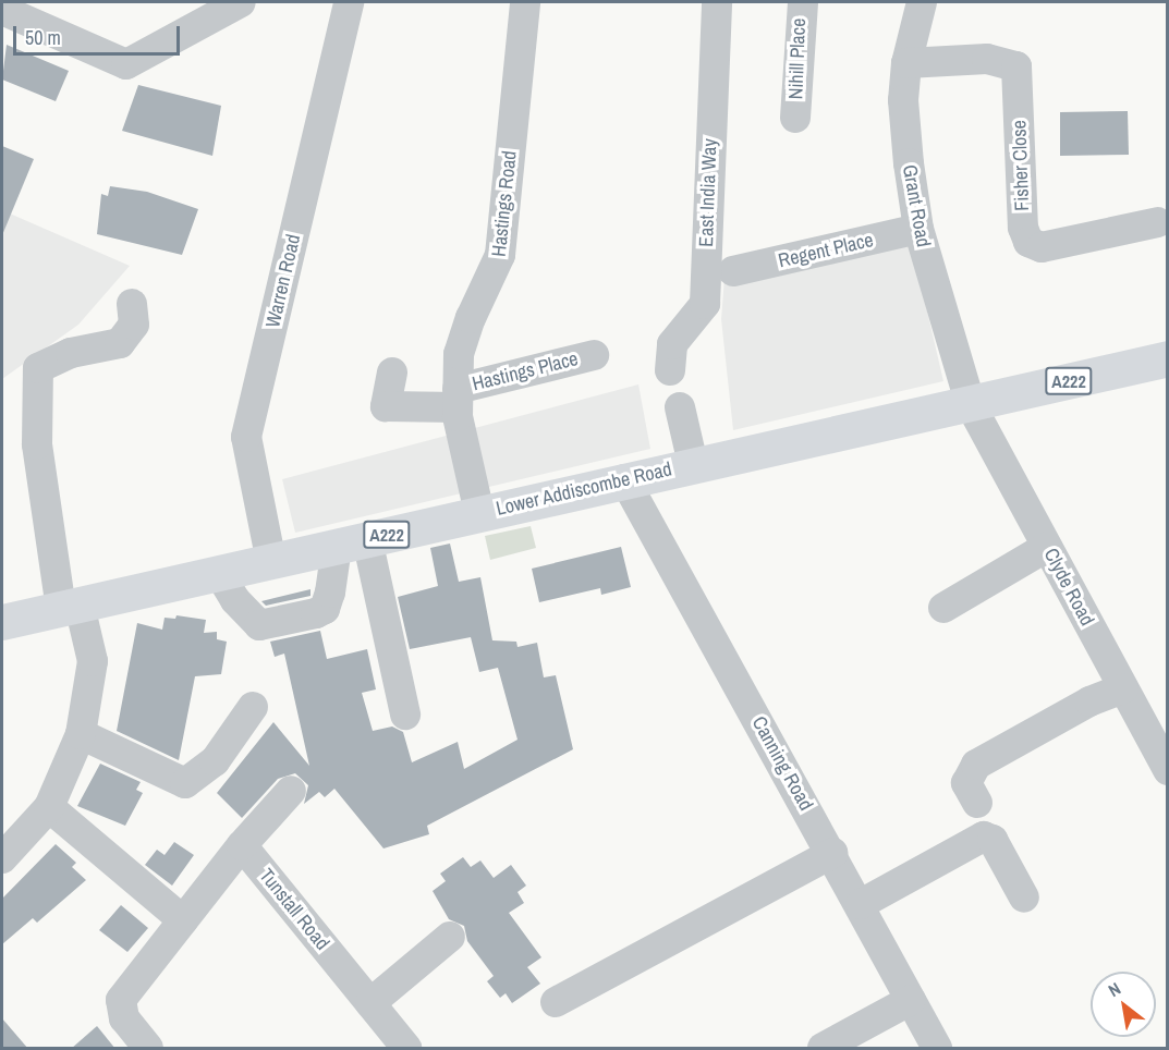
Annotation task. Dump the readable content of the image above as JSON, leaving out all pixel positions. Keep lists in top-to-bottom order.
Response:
{
  "streets": {
    "main road": ["A222", "Lower Addiscombe Road"],
    "street": [
      "Nihill Place",
      "Fisher Close",
      "East India Way",
      "Hastings Road",
      "Grant Road",
      "Regent Place",
      "Warren Road",
      "Hastings Place",
      "Clyde Road",
      "Canning Road",
      "Tunstall Road"
    ]
  },
  "crossings": [
    ["Fisher Close", "Grant Road"],
    ["Hastings Road", "Hastings Place"],
    ["Hastings Road", "Lower Addiscombe Road"],
    ["Grant Road", "Regent Place"],
    ["Grant Road", "Lower Addiscombe Road"],
    ["Grant Road", "Clyde Road"],
    ["Warren Road", "Lower Addiscombe Road"],
    ["Lower Addiscombe Road", "Clyde Road"],
    ["Lower Addiscombe Road", "Canning Road"]
  ],
  "scale_bar": "50 m",
  "north": "top left"
}
